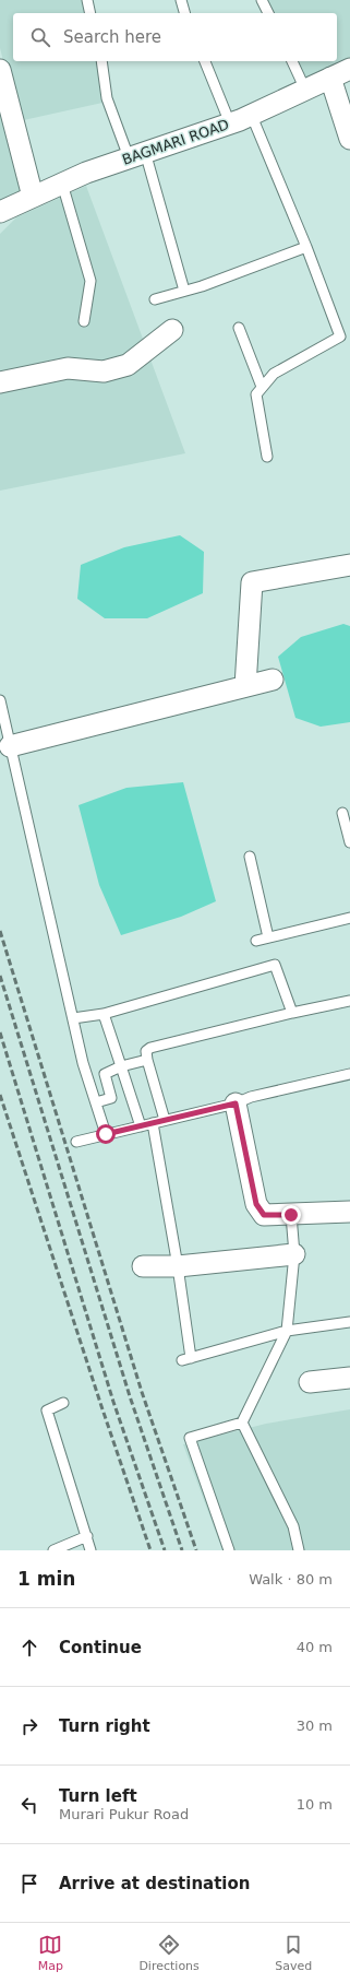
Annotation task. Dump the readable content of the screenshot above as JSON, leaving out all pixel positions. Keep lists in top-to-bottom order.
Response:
{
  "streets": {
    "street": ["BAGMARI ROAD"]
  },
  "page": {
    "search": "Search here",
    "heading": ["1 min", "Walk · 80 m"],
    "list": [
      ["Continue", "40 m"],
      ["Turn right", "30 m"],
      ["Turn left", "Murari Pukur Road", "10 m"],
      "Arrive at destination"
    ],
    "nav": ["Map", "Directions", "Saved"]
  }
}
